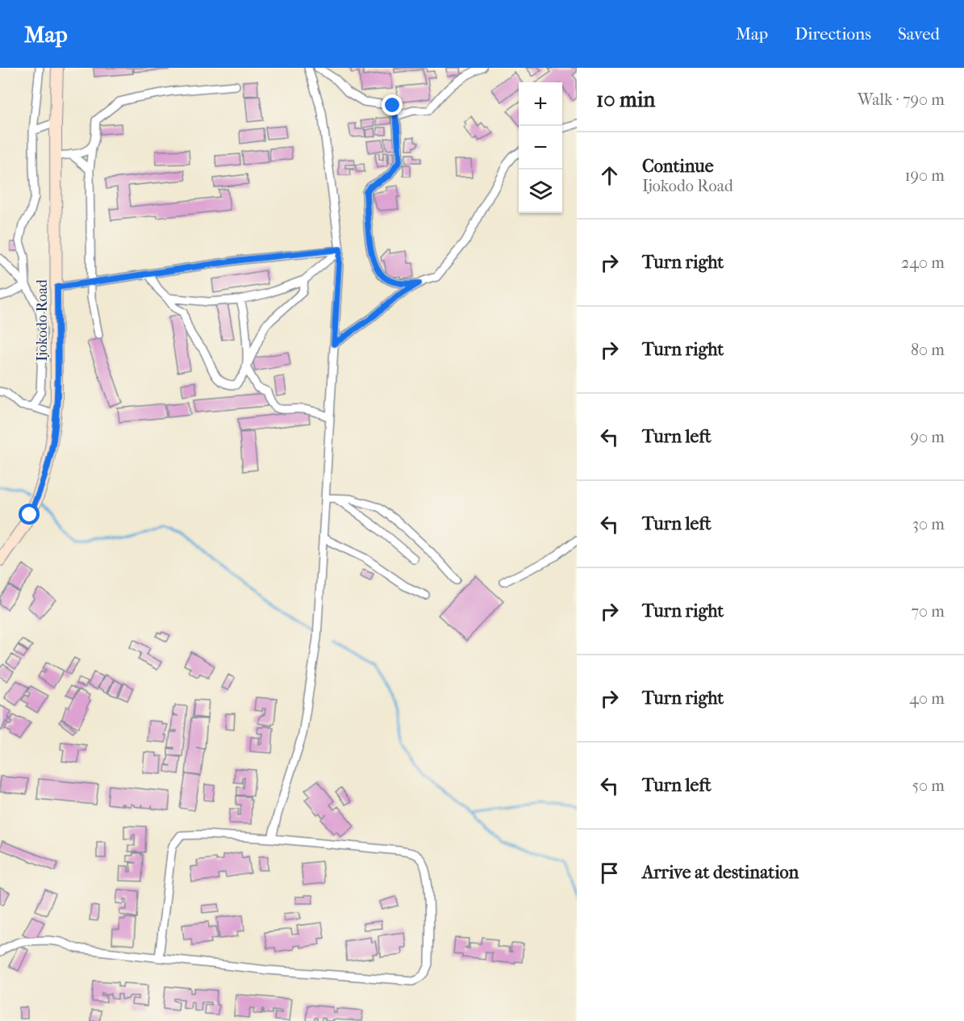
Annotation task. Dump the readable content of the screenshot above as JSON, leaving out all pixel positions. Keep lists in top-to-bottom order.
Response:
{
  "streets": {
    "main road": ["Ijokodo Road"]
  },
  "page": {
    "header": "Map",
    "nav": ["Map", "Directions", "Saved"],
    "heading": ["10 min", "Walk · 790 m"],
    "map_buttons": ["+", "−"],
    "list": [
      ["Continue", "Ijokodo Road", "190 m"],
      ["Turn right", "240 m"],
      ["Turn right", "80 m"],
      ["Turn left", "90 m"],
      ["Turn left", "30 m"],
      ["Turn right", "70 m"],
      ["Turn right", "40 m"],
      ["Turn left", "50 m"],
      "Arrive at destination"
    ]
  }
}
